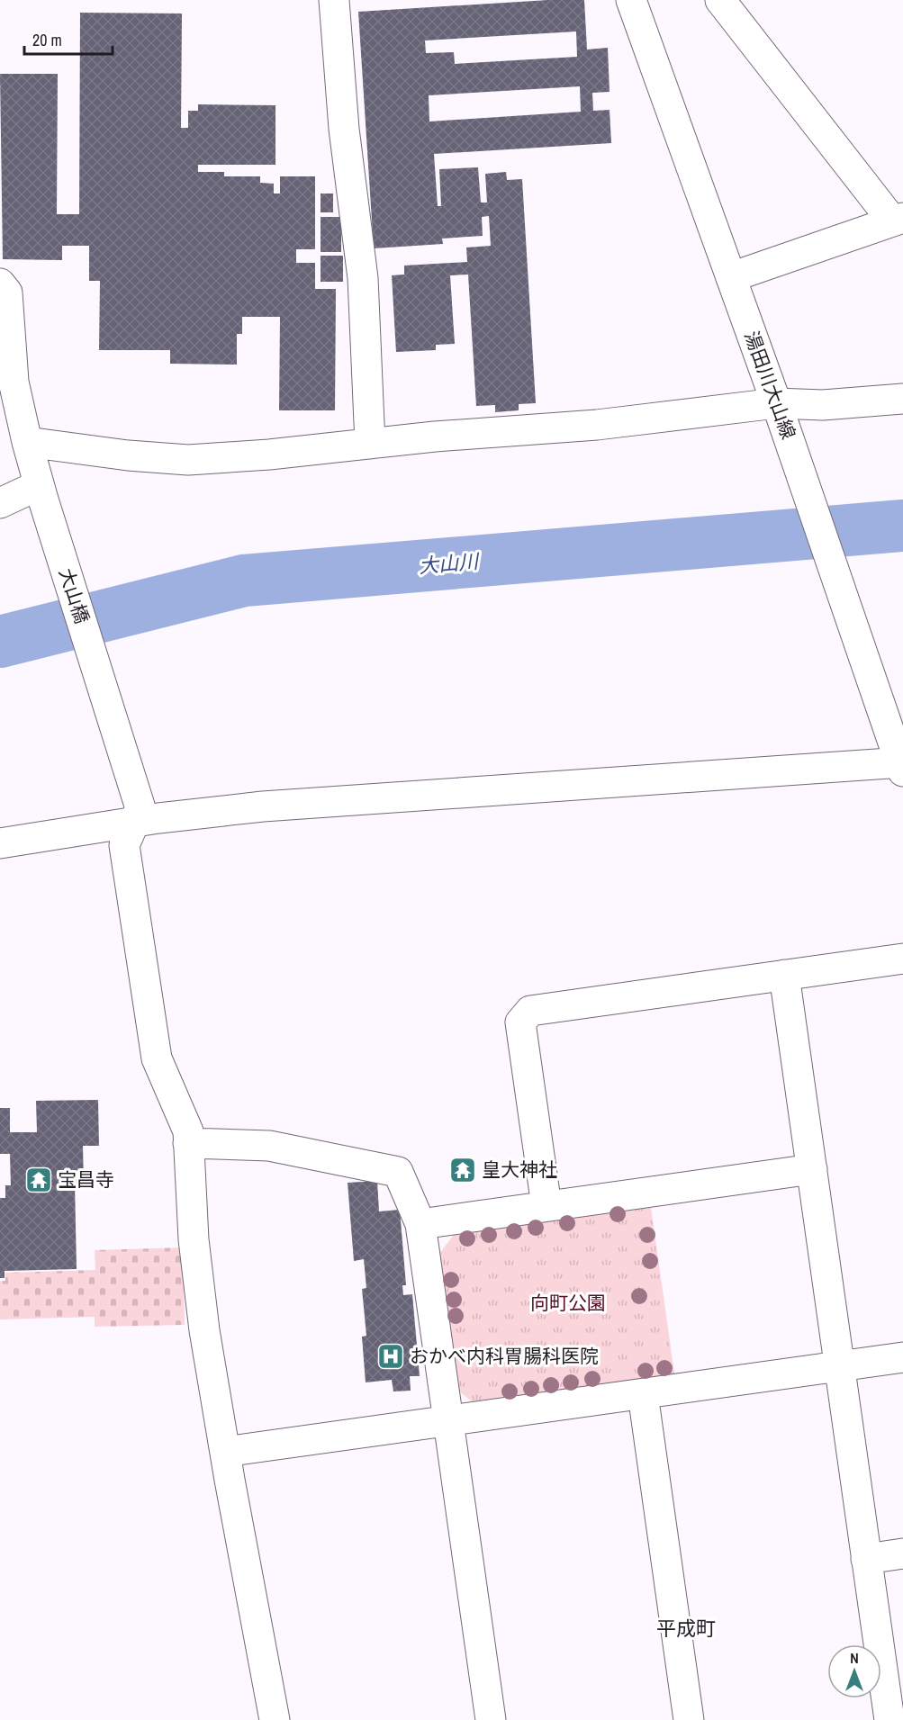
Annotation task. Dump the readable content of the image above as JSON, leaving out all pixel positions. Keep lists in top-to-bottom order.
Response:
{
  "streets": {
    "street": ["湯田川大山線", "大山橋"]
  },
  "districts": ["平成町"],
  "water": ["大山川"],
  "parks": ["向町公園"],
  "places": {
    "temple": ["皇大神社", "宝昌寺"],
    "hospital": ["おかべ内科胃腸科医院"]
  },
  "scale_bar": "20 m",
  "north": "top"
}
